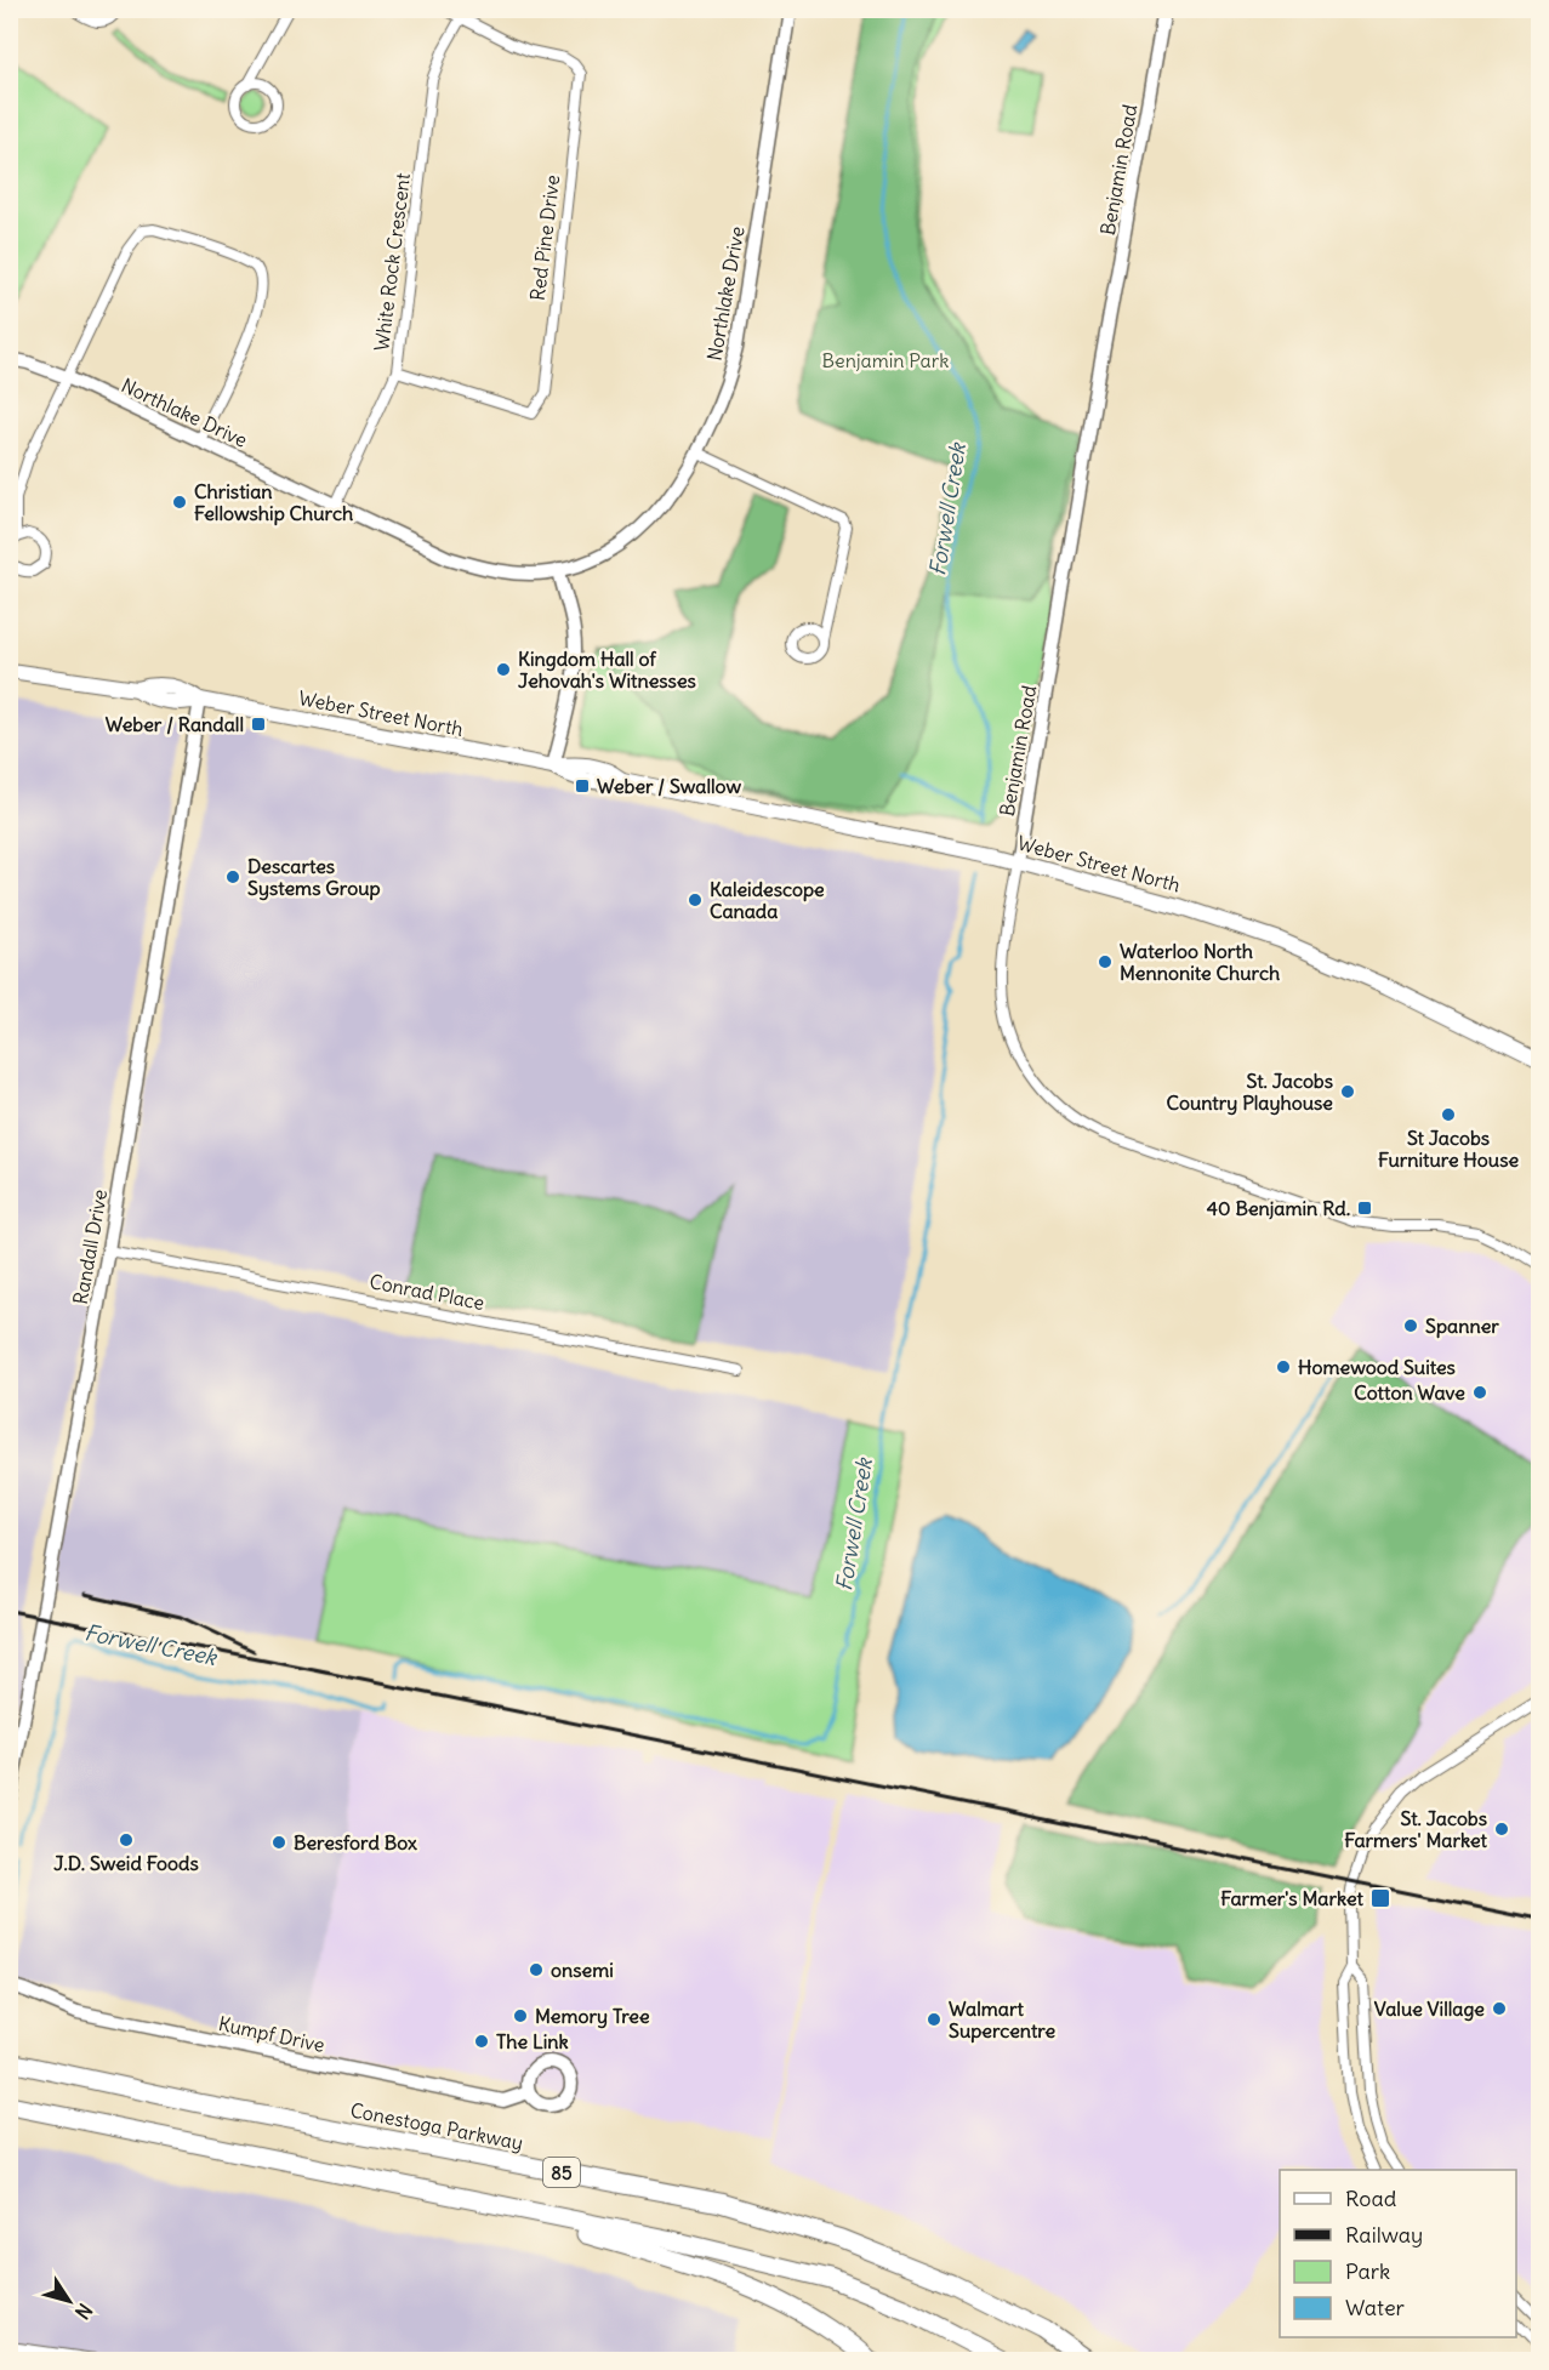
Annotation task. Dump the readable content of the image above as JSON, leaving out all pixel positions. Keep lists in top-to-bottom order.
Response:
{
  "streets": {
    "highway": ["Conestoga Parkway", "85"],
    "main road": ["Weber Street North"],
    "street": [
      "Benjamin Road",
      "Red Pine Drive",
      "White Rock Crescent",
      "Northlake Drive",
      "Randall Drive",
      "Conrad Place",
      "Kumpf Drive"
    ]
  },
  "crossings": [
    ["Benjamin Road", "Weber Street North"],
    ["Red Pine Drive", "White Rock Crescent"],
    ["White Rock Crescent", "Northlake Drive"],
    ["Weber Street North", "Randall Drive"],
    ["Randall Drive", "Conrad Place"]
  ],
  "water": ["Forwell Creek"],
  "parks": ["Benjamin Park"],
  "places": {
    "other": [
      "Christian Fellowship Church",
      "Kingdom Hall of Jehovah's Witnesses",
      "Descartes Systems Group",
      "Kaleidescope Canada",
      "Waterloo North Mennonite Church",
      "St. Jacobs Country Playhouse",
      "St Jacobs Furniture House",
      "Spanner",
      "Homewood Suites",
      "Cotton Wave",
      "St. Jacobs Farmers' Market",
      "J.D. Sweid Foods",
      "Beresford Box",
      "onsemi",
      "Value Village",
      "Memory Tree",
      "Walmart Supercentre",
      "The Link"
    ],
    "transit": [
      "Weber / Randall",
      "Weber / Swallow",
      "40 Benjamin Rd.",
      "Farmer's Market"
    ]
  },
  "legend": [
    "Road",
    "Railway",
    "Park",
    "Water"
  ],
  "north": "bottom right"
}
